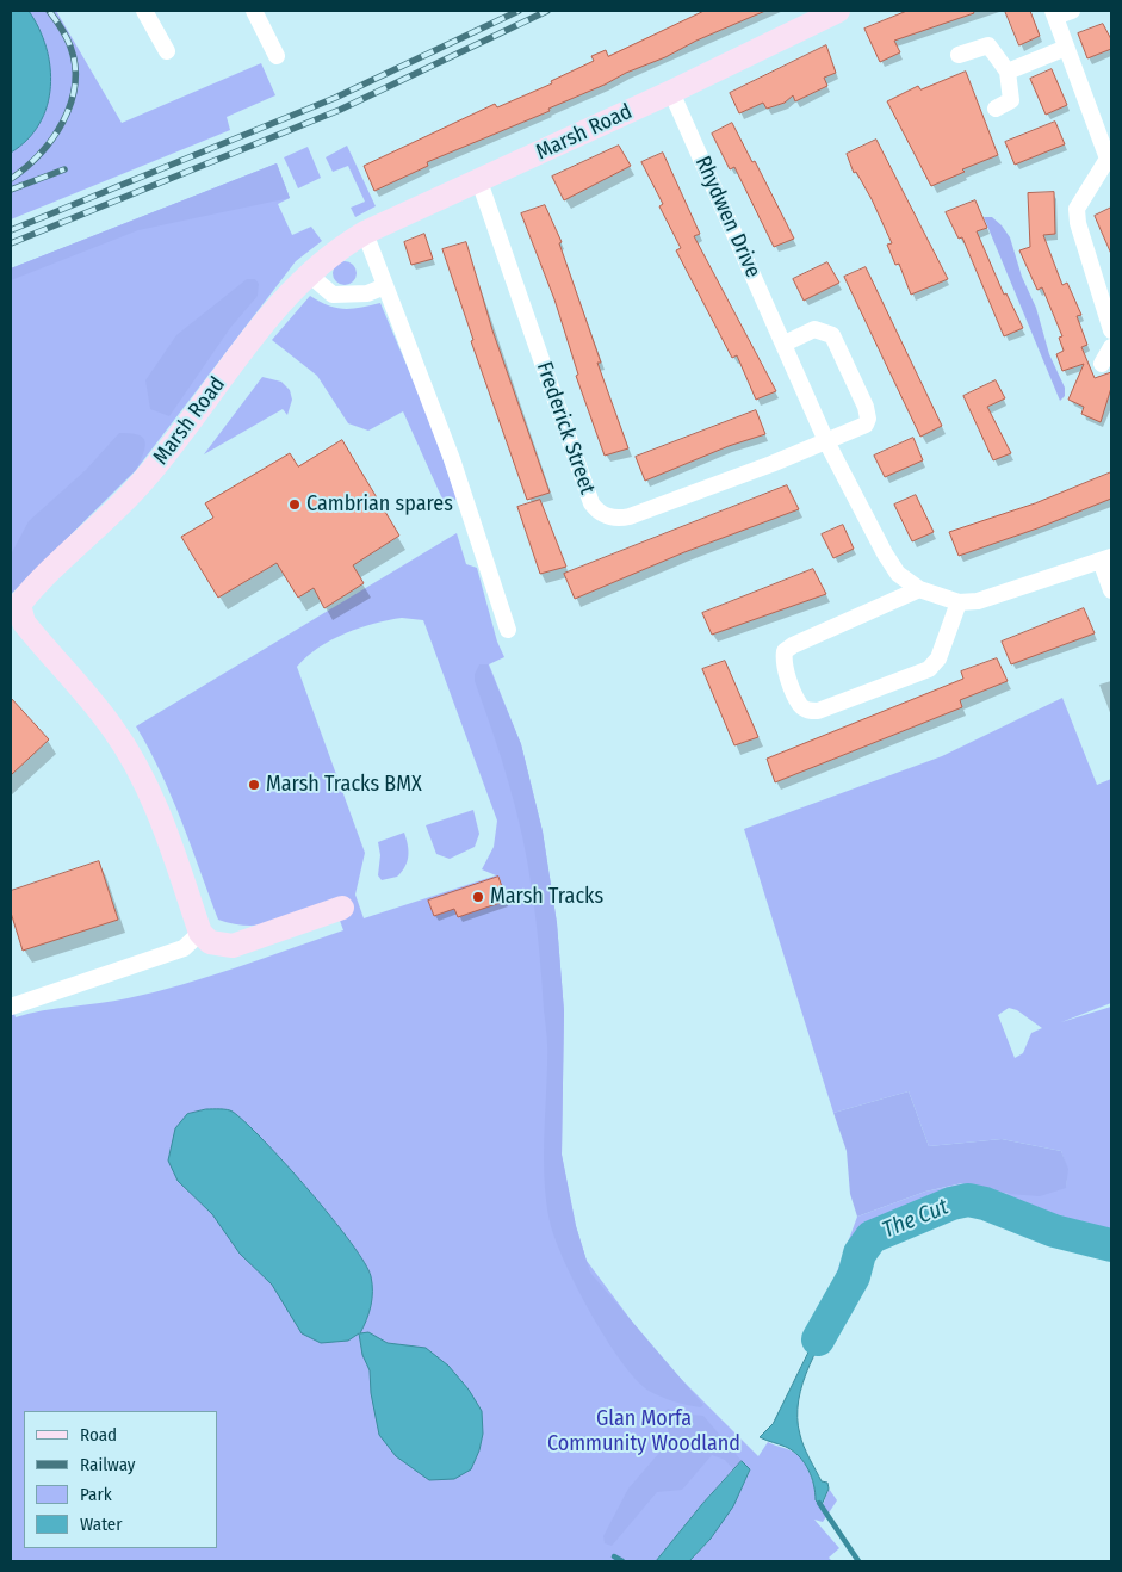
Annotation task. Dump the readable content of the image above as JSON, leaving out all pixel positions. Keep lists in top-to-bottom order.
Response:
{
  "streets": {
    "street": ["Marsh Road", "Rhydwen Drive", "Frederick Street"]
  },
  "crossings": [
    ["Marsh Road", "Rhydwen Drive"],
    ["Marsh Road", "Frederick Street"],
    ["Rhydwen Drive", "Frederick Street"]
  ],
  "water": ["The Cut"],
  "parks": ["Glan Morfa Community Woodland"],
  "places": ["Cambrian spares", "Marsh Tracks BMX", "Marsh Tracks"],
  "legend": [
    "Road",
    "Railway",
    "Park",
    "Water"
  ]
}
